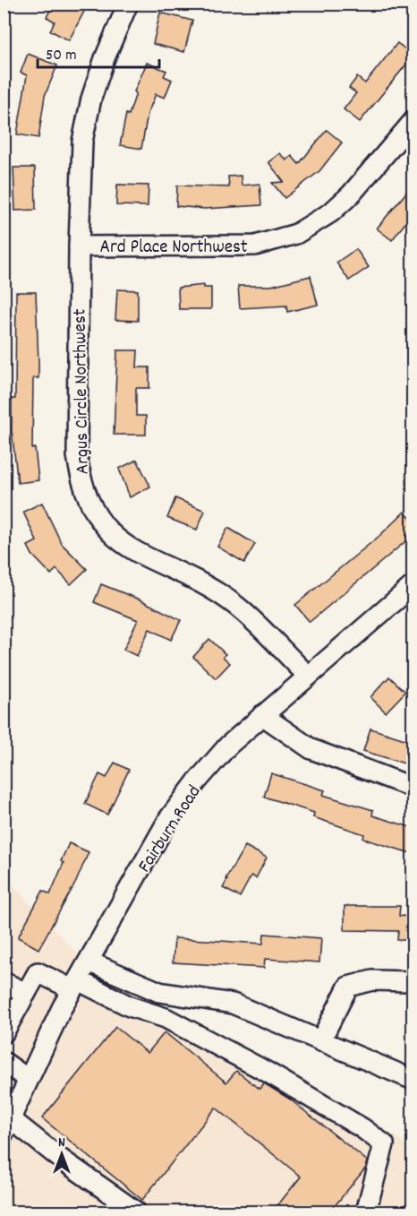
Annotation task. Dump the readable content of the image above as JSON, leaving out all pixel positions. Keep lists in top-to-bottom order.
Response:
{
  "streets": {
    "street": ["Ard Place Northwest", "Argus Circle Northwest", "Fairburn Road"]
  },
  "crossings": [
    ["Ard Place Northwest", "Argus Circle Northwest"],
    ["Argus Circle Northwest", "Fairburn Road"]
  ],
  "scale_bar": "50 m",
  "north": "top"
}
